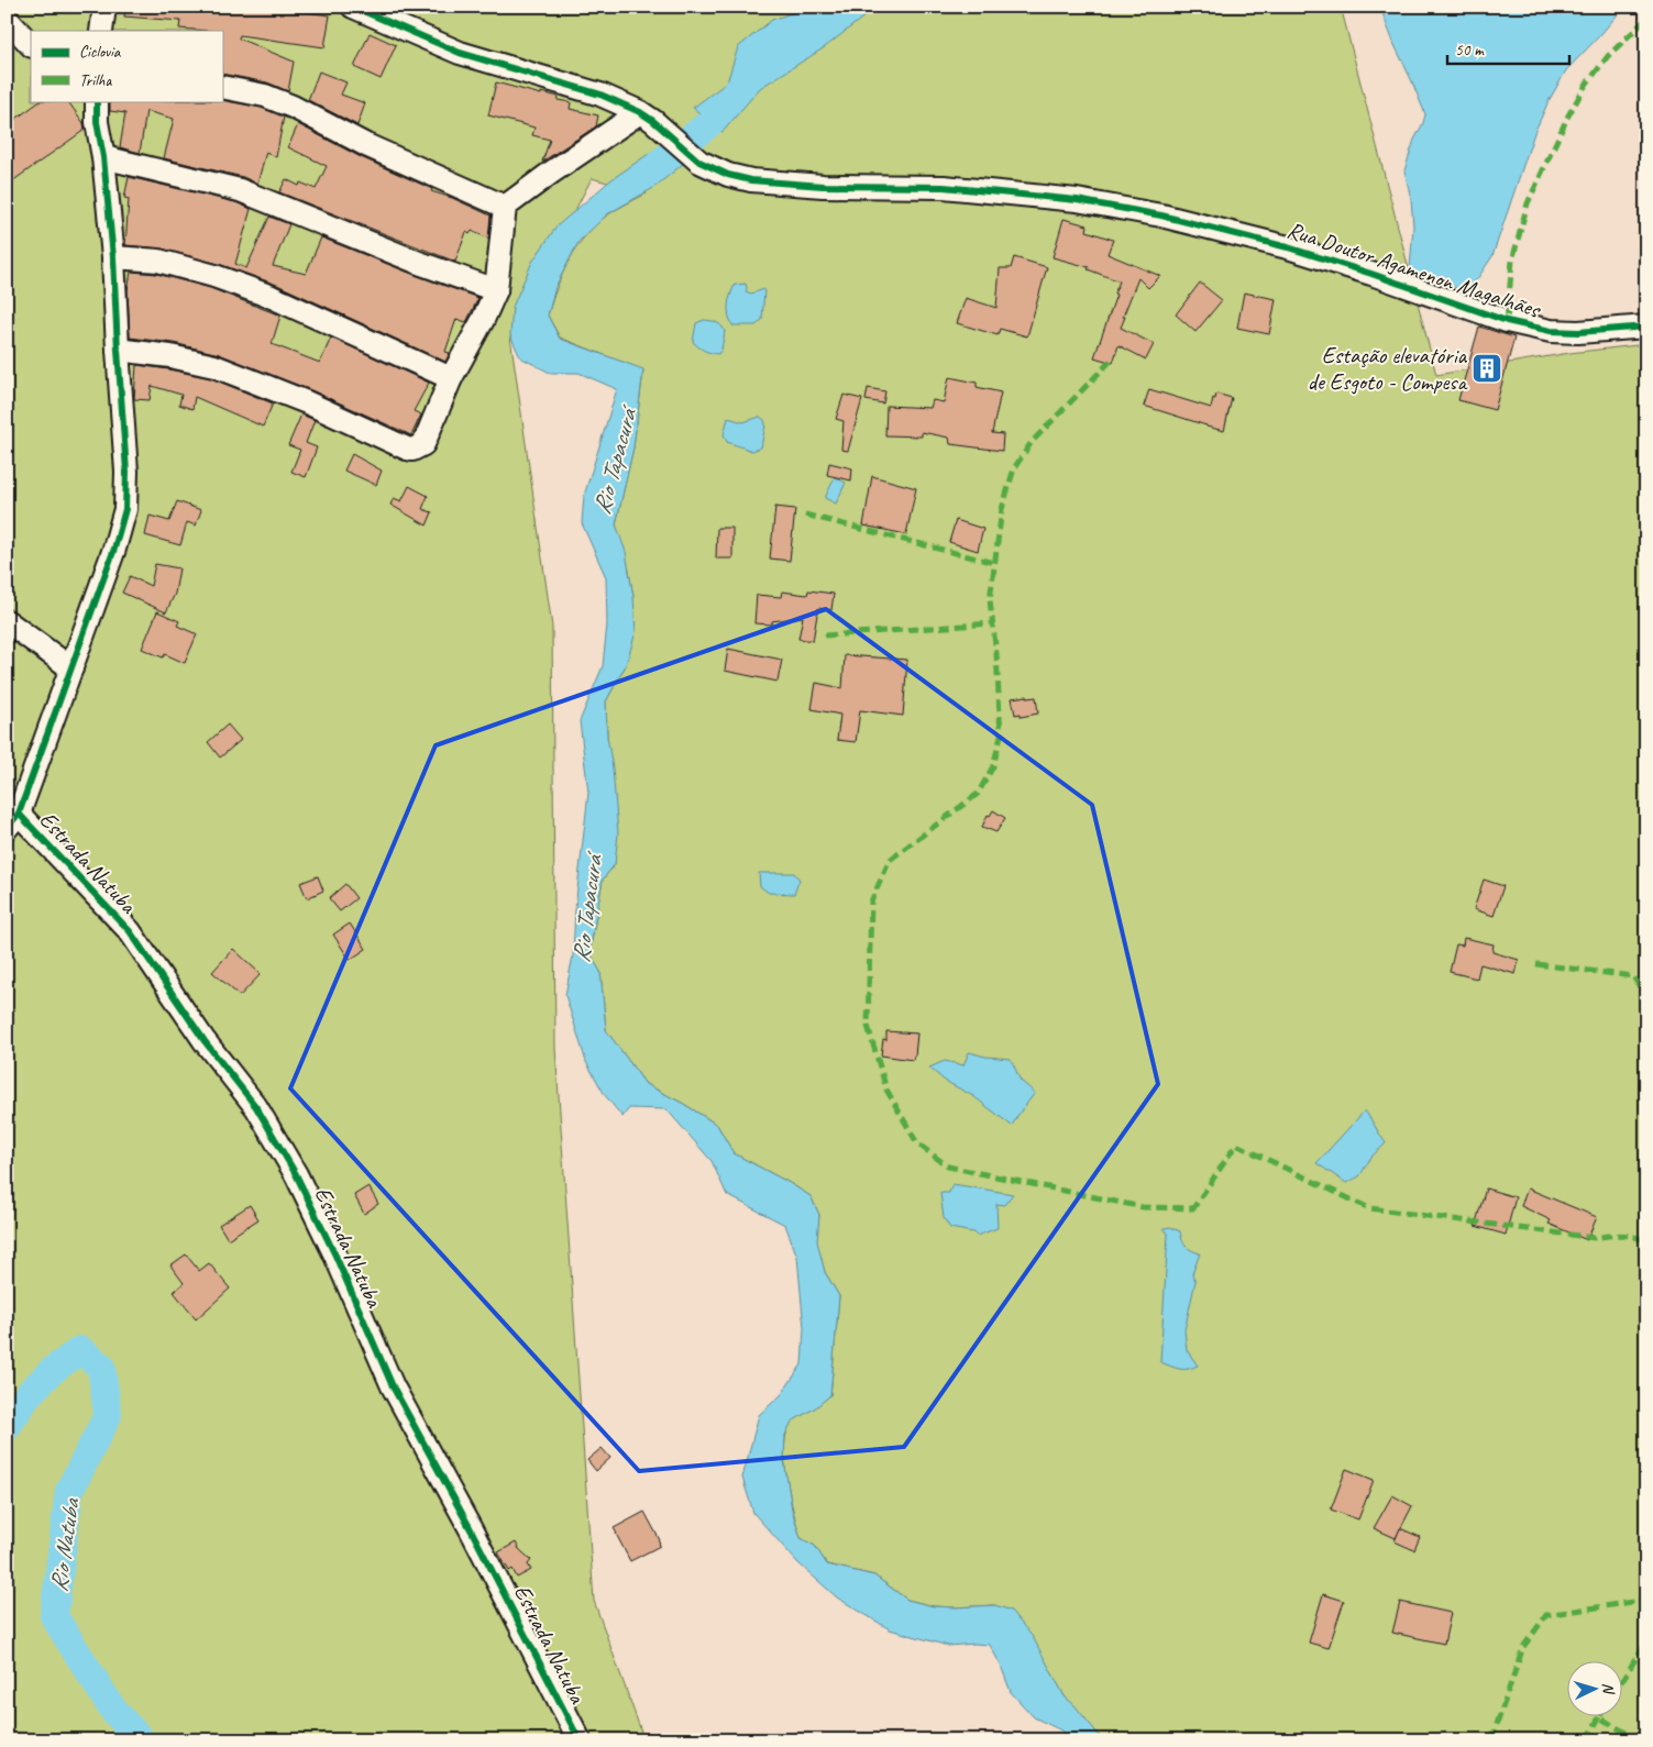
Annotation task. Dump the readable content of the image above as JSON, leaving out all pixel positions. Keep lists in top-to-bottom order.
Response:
{
  "streets": {
    "street": ["Rua Doutor Agamenon Magalhães", "Estrada Natuba"]
  },
  "water": ["Rio Tapacurá", "Rio Natuba"],
  "places": {
    "building": ["Estação elevatória de Esgoto - Compesa"]
  },
  "legend": ["Ciclovia", "Trilha"],
  "scale_bar": "50 m",
  "north": "right"
}
